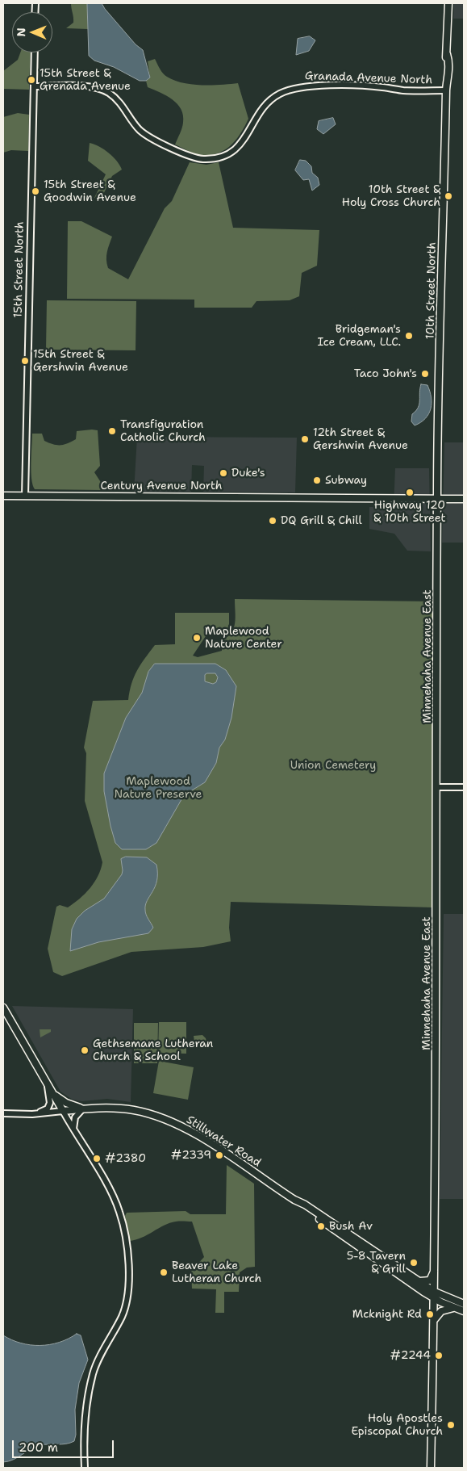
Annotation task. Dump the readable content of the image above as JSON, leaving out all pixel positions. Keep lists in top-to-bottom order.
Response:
{
  "streets": {
    "main road": [
      "10th Street North",
      "Century Avenue North",
      "Minnehaha Avenue East",
      "Stillwater Road"
    ],
    "street": ["Granada Avenue North", "15th Street North"]
  },
  "crossings": [
    ["Granada Avenue North", "15th Street North"],
    ["Granada Avenue North", "10th Street North"],
    ["15th Street North", "Century Avenue North"],
    ["10th Street North", "Century Avenue North"],
    ["10th Street North", "Minnehaha Avenue East"],
    ["Century Avenue North", "Minnehaha Avenue East"],
    ["Minnehaha Avenue East", "Stillwater Road"]
  ],
  "parks": ["Union Cemetery", "Maplewood Nature Preserve"],
  "places": [
    "15th Street & Grenada Avenue",
    "15th Street & Goodwin Avenue",
    "10th Street & Holy Cross Church",
    "Bridgeman's Ice Cream, LLC.",
    "15th Street & Gershwin Avenue",
    "Taco John's",
    "Transfiguration Catholic Church",
    "12th Street & Gershwin Avenue",
    "Duke's",
    "Subway",
    "Highway 120 & 10th Street",
    "DQ Grill & Chill",
    "Maplewood Nature Center",
    "Gethsemane Lutheran Church & School",
    "#2339",
    "#2380",
    "Bush Av",
    "5-8 Tavern & Grill",
    "Beaver Lake Lutheran Church",
    "Mcknight Rd",
    "#2244",
    "Holy Apostles Episcopal Church"
  ],
  "scale_bar": "200 m",
  "north": "left"
}
